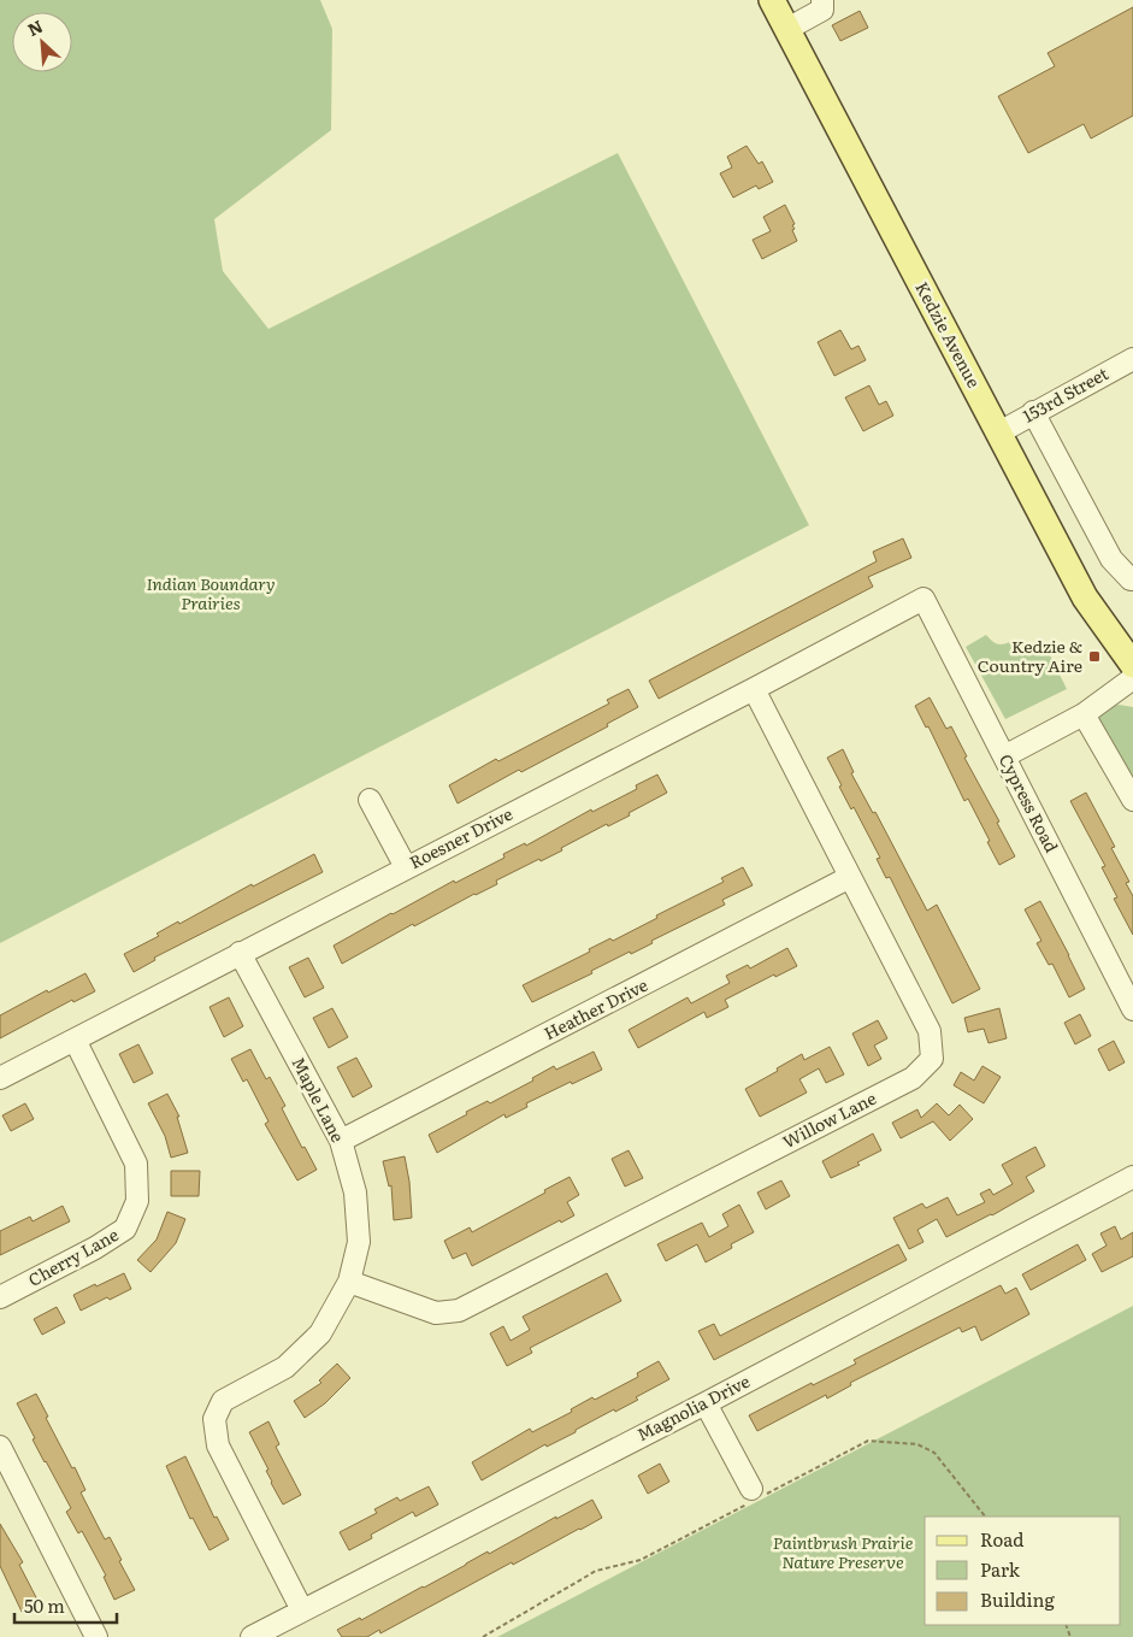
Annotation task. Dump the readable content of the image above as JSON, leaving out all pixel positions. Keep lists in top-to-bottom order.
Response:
{
  "streets": {
    "main road": ["Kedzie Avenue"],
    "street": [
      "153rd Street",
      "Cypress Road",
      "Roesner Drive",
      "Heather Drive",
      "Maple Lane",
      "Willow Lane",
      "Cherry Lane",
      "Magnolia Drive"
    ]
  },
  "crossings": [
    ["Kedzie Avenue", "153rd Street"],
    ["Cypress Road", "Roesner Drive"],
    ["Roesner Drive", "Maple Lane"],
    ["Roesner Drive", "Willow Lane"],
    ["Roesner Drive", "Cherry Lane"],
    ["Heather Drive", "Maple Lane"],
    ["Heather Drive", "Willow Lane"],
    ["Maple Lane", "Willow Lane"],
    ["Maple Lane", "Magnolia Drive"]
  ],
  "parks": ["Indian Boundary Prairies", "Paintbrush Prairie Nature Preserve"],
  "places": {
    "transit": ["Kedzie & Country Aire"]
  },
  "legend": ["Road", "Park", "Building"],
  "scale_bar": "50 m",
  "north": "top left"
}
